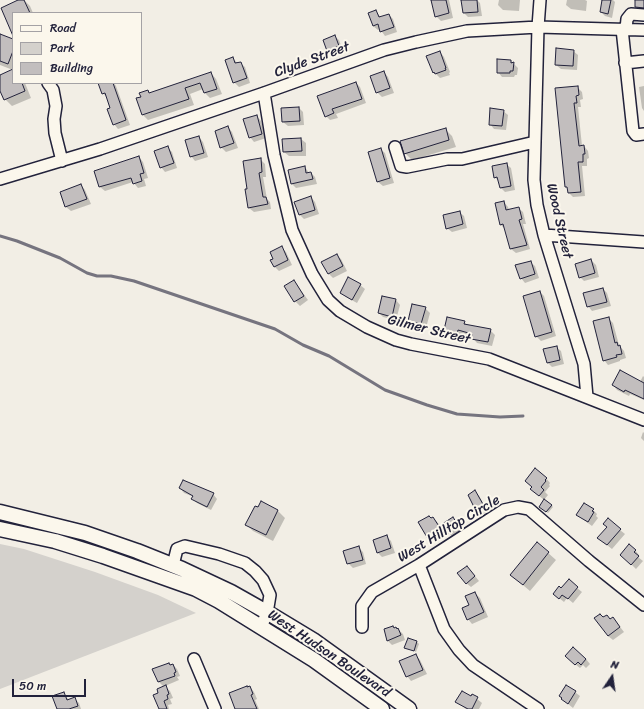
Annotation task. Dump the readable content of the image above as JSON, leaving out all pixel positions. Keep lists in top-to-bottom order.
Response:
{
  "streets": {
    "main road": ["West Hudson Boulevard"],
    "street": [
      "Clyde Street",
      "Wood Street",
      "Gilmer Street",
      "West Hilltop Circle"
    ]
  },
  "crossings": [
    ["Clyde Street", "Wood Street"],
    ["Clyde Street", "Gilmer Street"],
    ["Wood Street", "Gilmer Street"]
  ],
  "legend": ["Road", "Park", "Building"],
  "scale_bar": "50 m",
  "north": "top"
}
